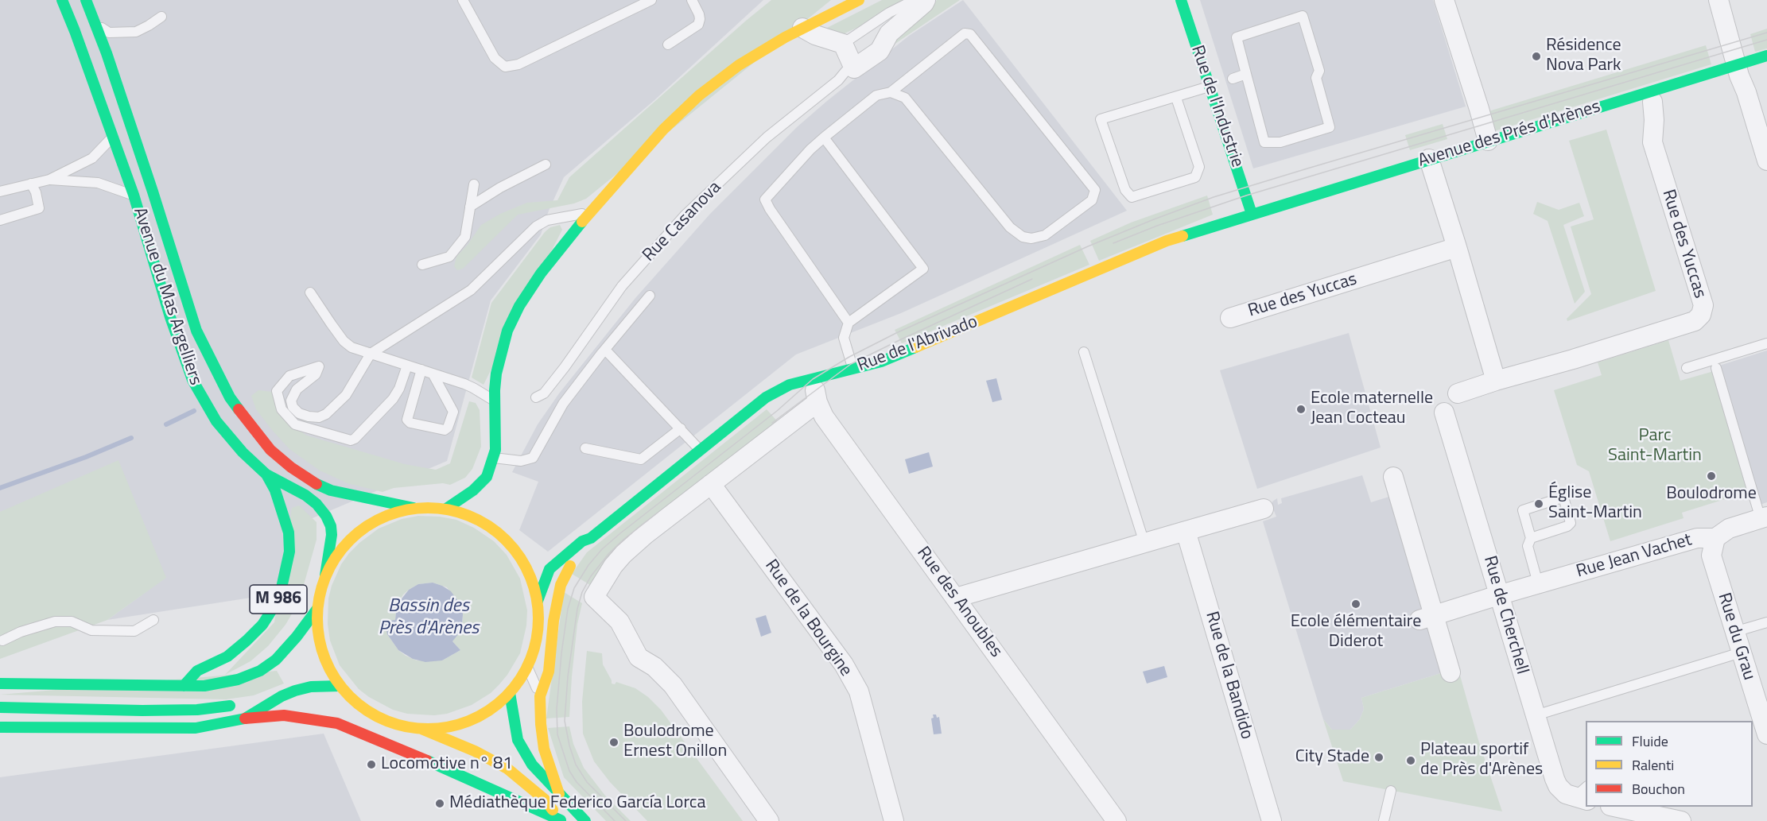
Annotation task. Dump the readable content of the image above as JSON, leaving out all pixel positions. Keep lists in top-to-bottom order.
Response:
{
  "streets": {
    "main road": [
      "Rue de l'Industrie",
      "Avenue des Prés d'Arènes",
      "Avenue du Mas Argelliers",
      "Rue de l'Abrivado",
      "M 986"
    ],
    "street": [
      "Rue Casanova",
      "Rue des Yuccas",
      "Rue Jean Vachet",
      "Rue des Anoubles",
      "Rue de Cherchell",
      "Rue de la Bourgine",
      "Rue du Grau",
      "Rue de la Bandido"
    ]
  },
  "crossings": [
    ["Rue de l'Industrie", "Avenue des Prés d'Arènes"],
    ["Rue de l'Industrie", "Rue de l'Abrivado"],
    ["Avenue des Prés d'Arènes", "Rue de l'Abrivado"],
    ["Avenue du Mas Argelliers", "M 986"],
    ["Rue de l'Abrivado", "Rue des Anoubles"],
    ["Rue Jean Vachet", "Rue de Cherchell"],
    ["Rue Jean Vachet", "Rue du Grau"]
  ],
  "water": ["Bassin des Près d'Arènes"],
  "parks": ["Parc Saint-Martin"],
  "places": [
    "Résidence Nova Park",
    "Ecole maternelle Jean Cocteau",
    "Boulodrome",
    "Église Saint-Martin",
    "Ecole élémentaire Diderot",
    "Boulodrome Ernest Onillon",
    "City Stade",
    "Plateau sportif de Près d'Arènes",
    "Locomotive n° 81",
    "Médiathèque Federico García Lorca"
  ],
  "legend": ["Fluide", "Ralenti", "Bouchon"]
}
